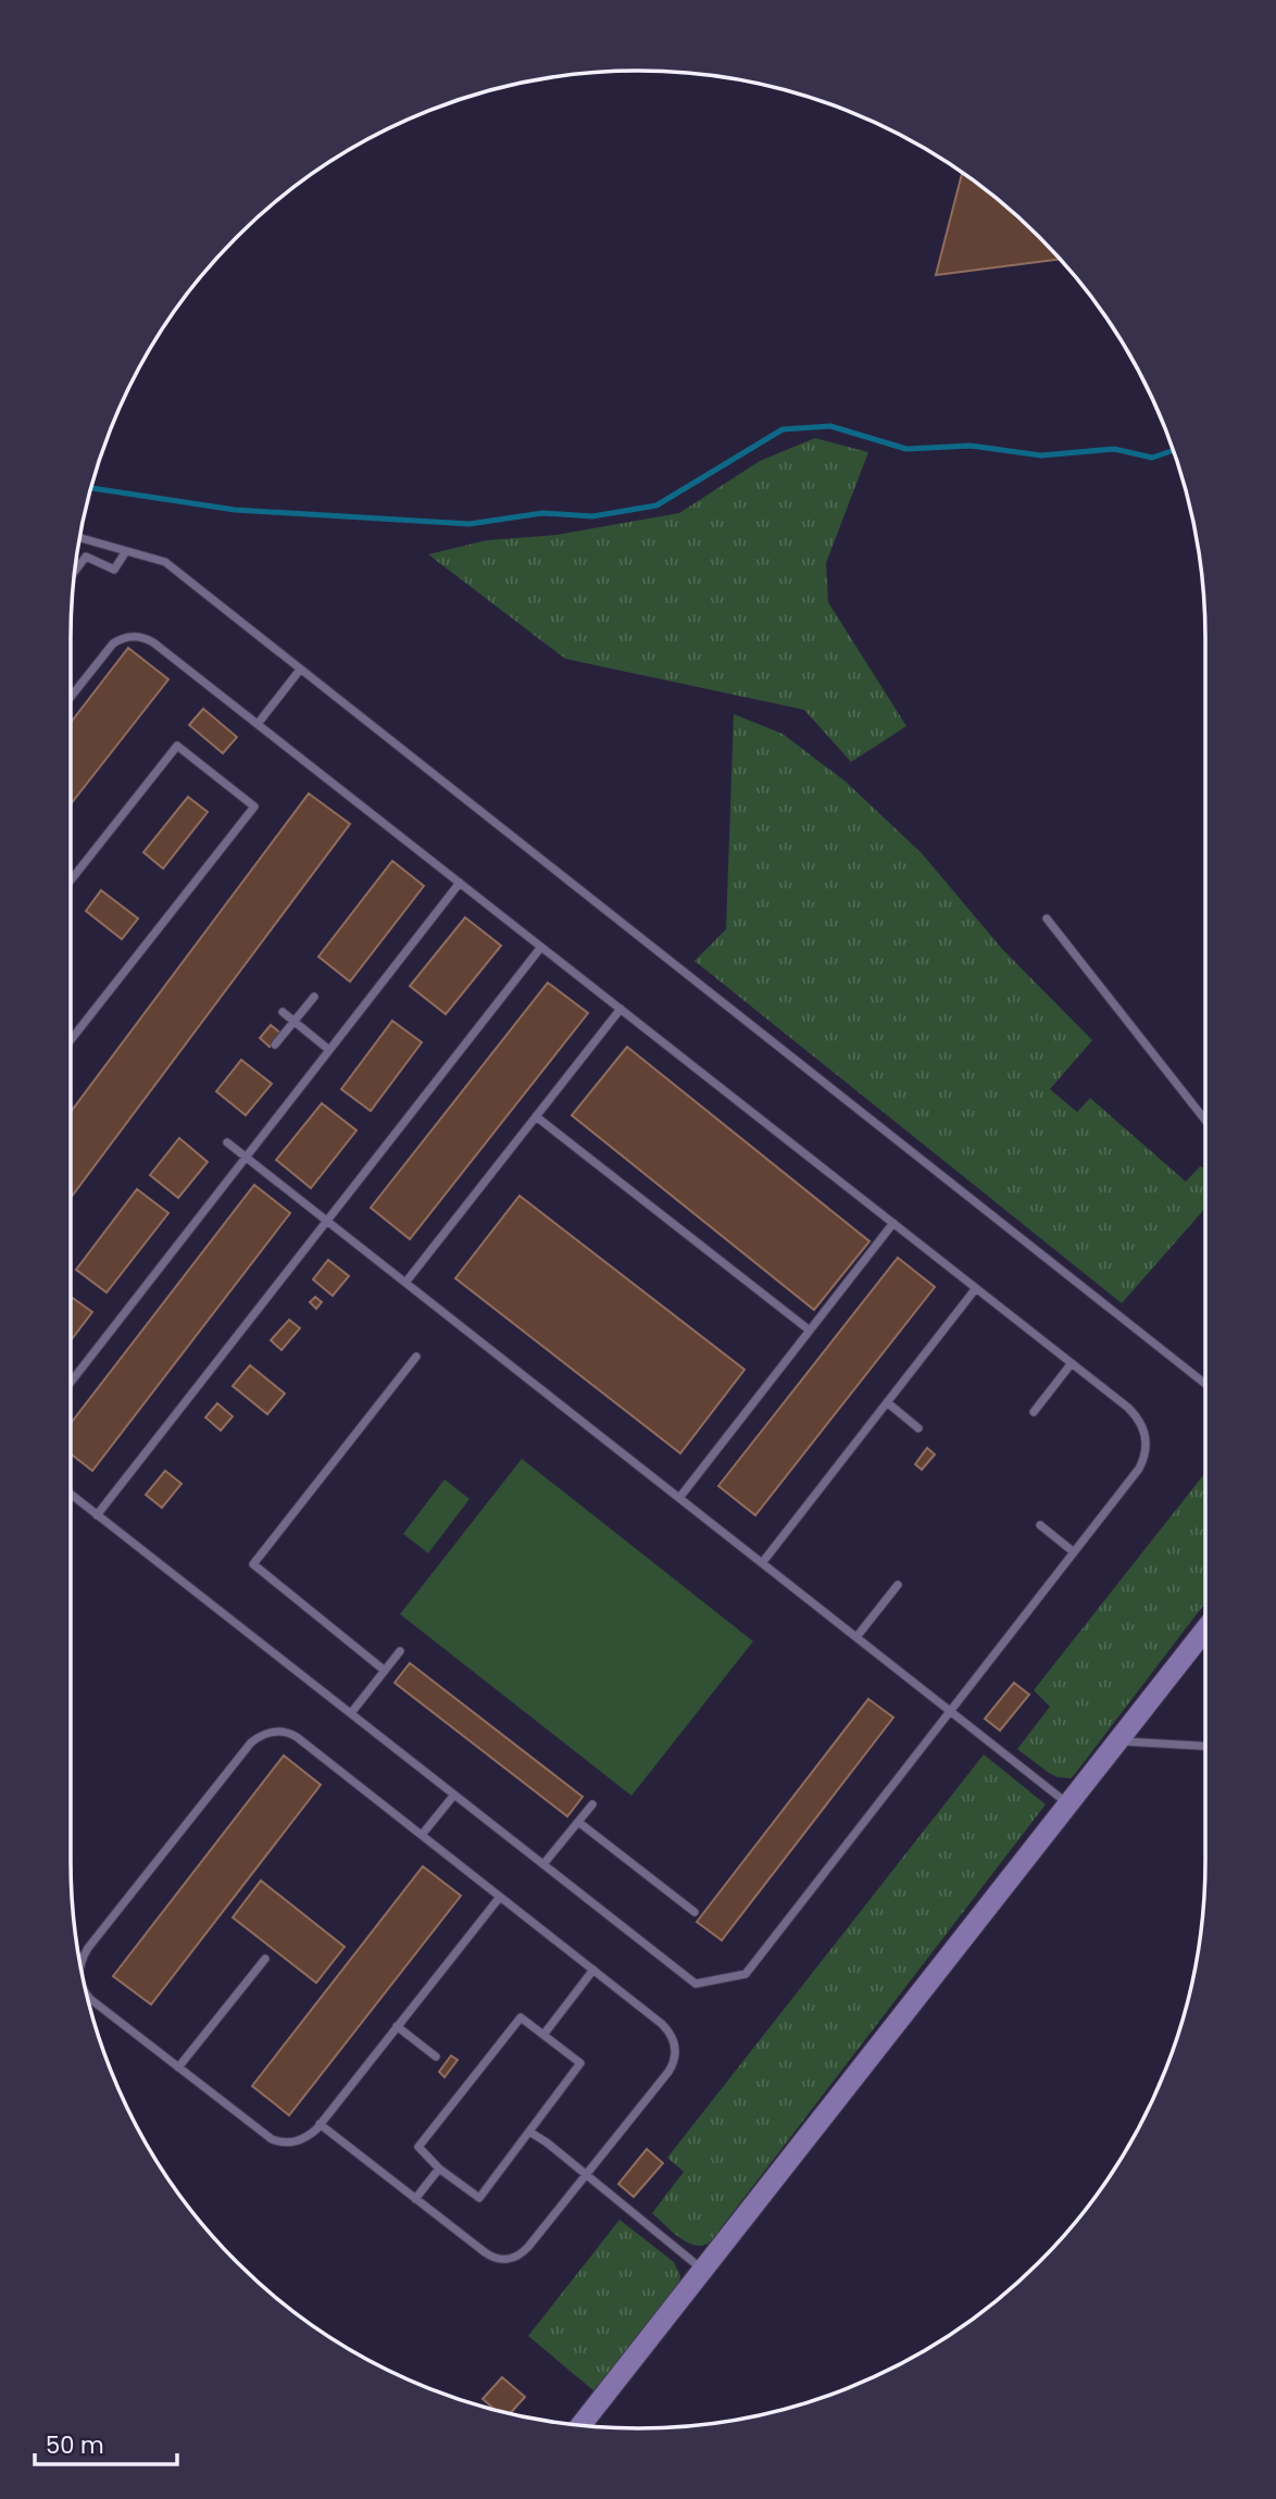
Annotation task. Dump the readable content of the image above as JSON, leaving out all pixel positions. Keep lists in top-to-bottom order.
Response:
{
  "scale_bar": "50 m"
}
